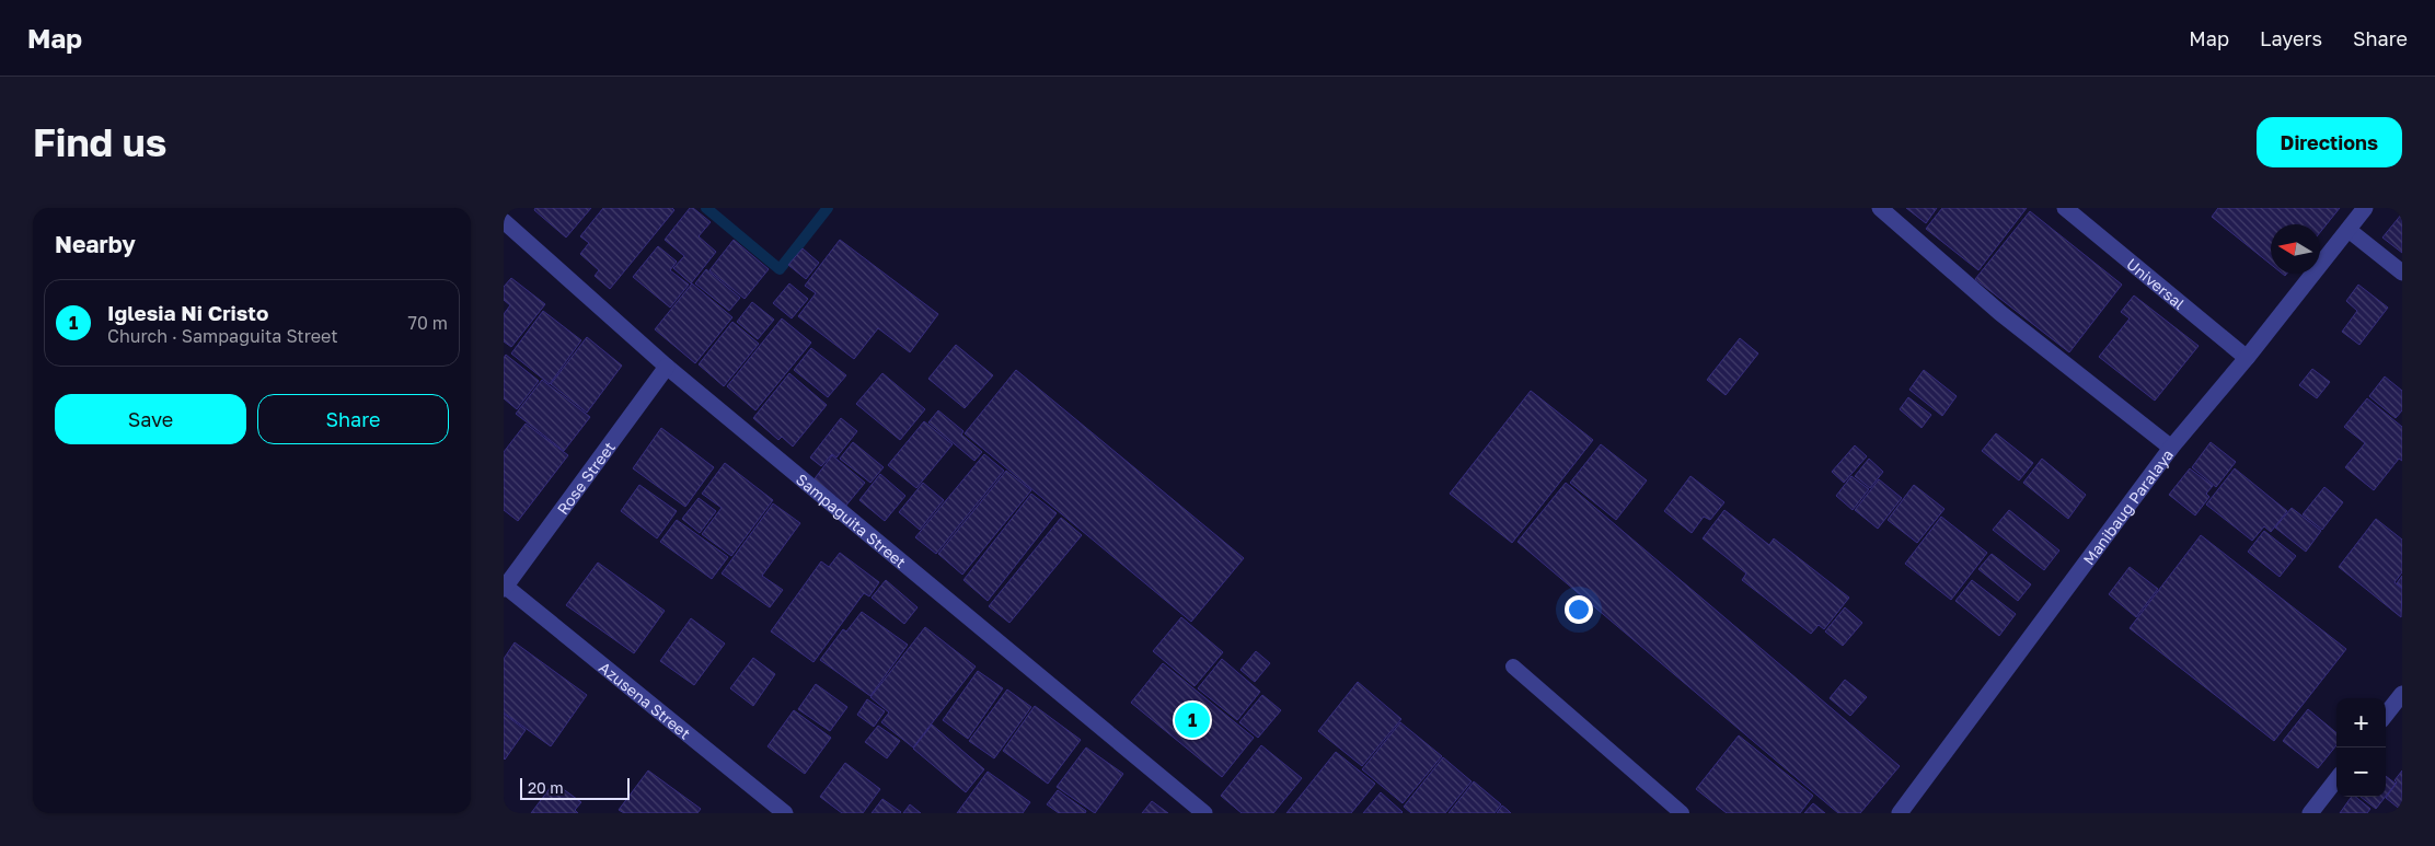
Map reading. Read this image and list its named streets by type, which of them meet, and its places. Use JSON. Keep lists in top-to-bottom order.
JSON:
{
  "streets": {
    "street": [
      "Universal",
      "Rose Street",
      "Manibaug Paralaya",
      "Sampaguita Street",
      "Azusena Street"
    ]
  },
  "crossings": [
    ["Universal", "Manibaug Paralaya"],
    ["Rose Street", "Sampaguita Street"],
    ["Rose Street", "Azusena Street"]
  ],
  "scale_bar": "20 m",
  "north": "left",
  "page": {
    "header": "Map",
    "nav": ["Map", "Layers", "Share"],
    "buttons": [
      "Directions",
      ["Save", "Share"]
    ],
    "title": "Find us",
    "heading": "Nearby",
    "list": [
      {
        "mark": "1",
        "name": "Iglesia Ni Cristo",
        "note": "Church · Sampaguita Street",
        "value": "70 m"
      }
    ],
    "map_buttons": ["+", "−"],
    "pins": "1",
    "scale": "20 m"
  }
}
